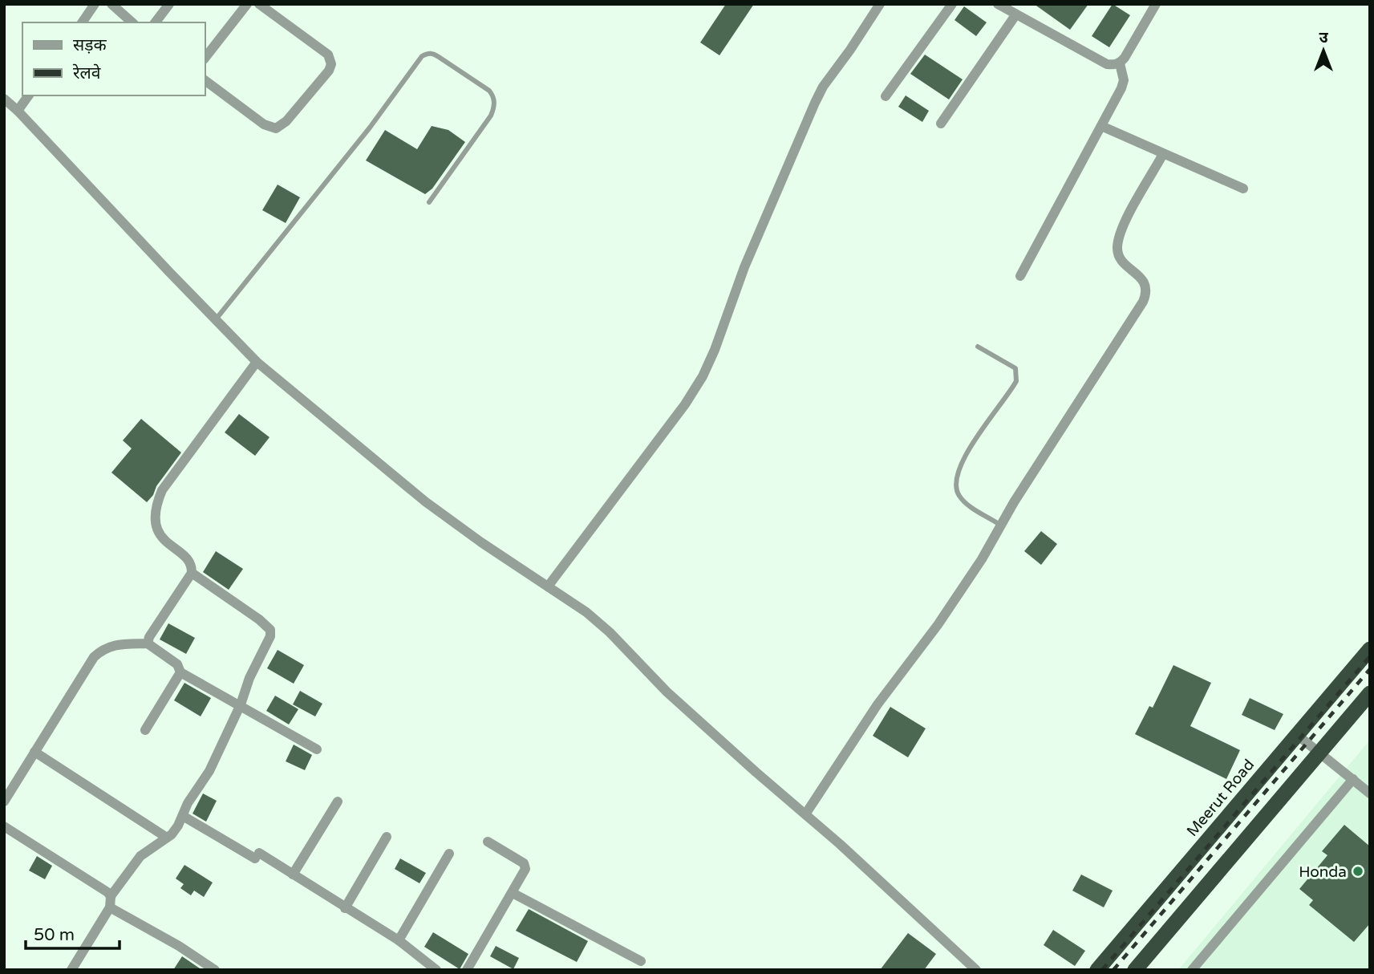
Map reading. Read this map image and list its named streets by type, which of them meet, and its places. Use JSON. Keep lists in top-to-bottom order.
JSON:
{
  "streets": {
    "highway": ["Meerut Road"]
  },
  "places": ["Honda"],
  "legend": ["सड़क", "रेलवे"],
  "scale_bar": "50 m",
  "north": "top"
}
